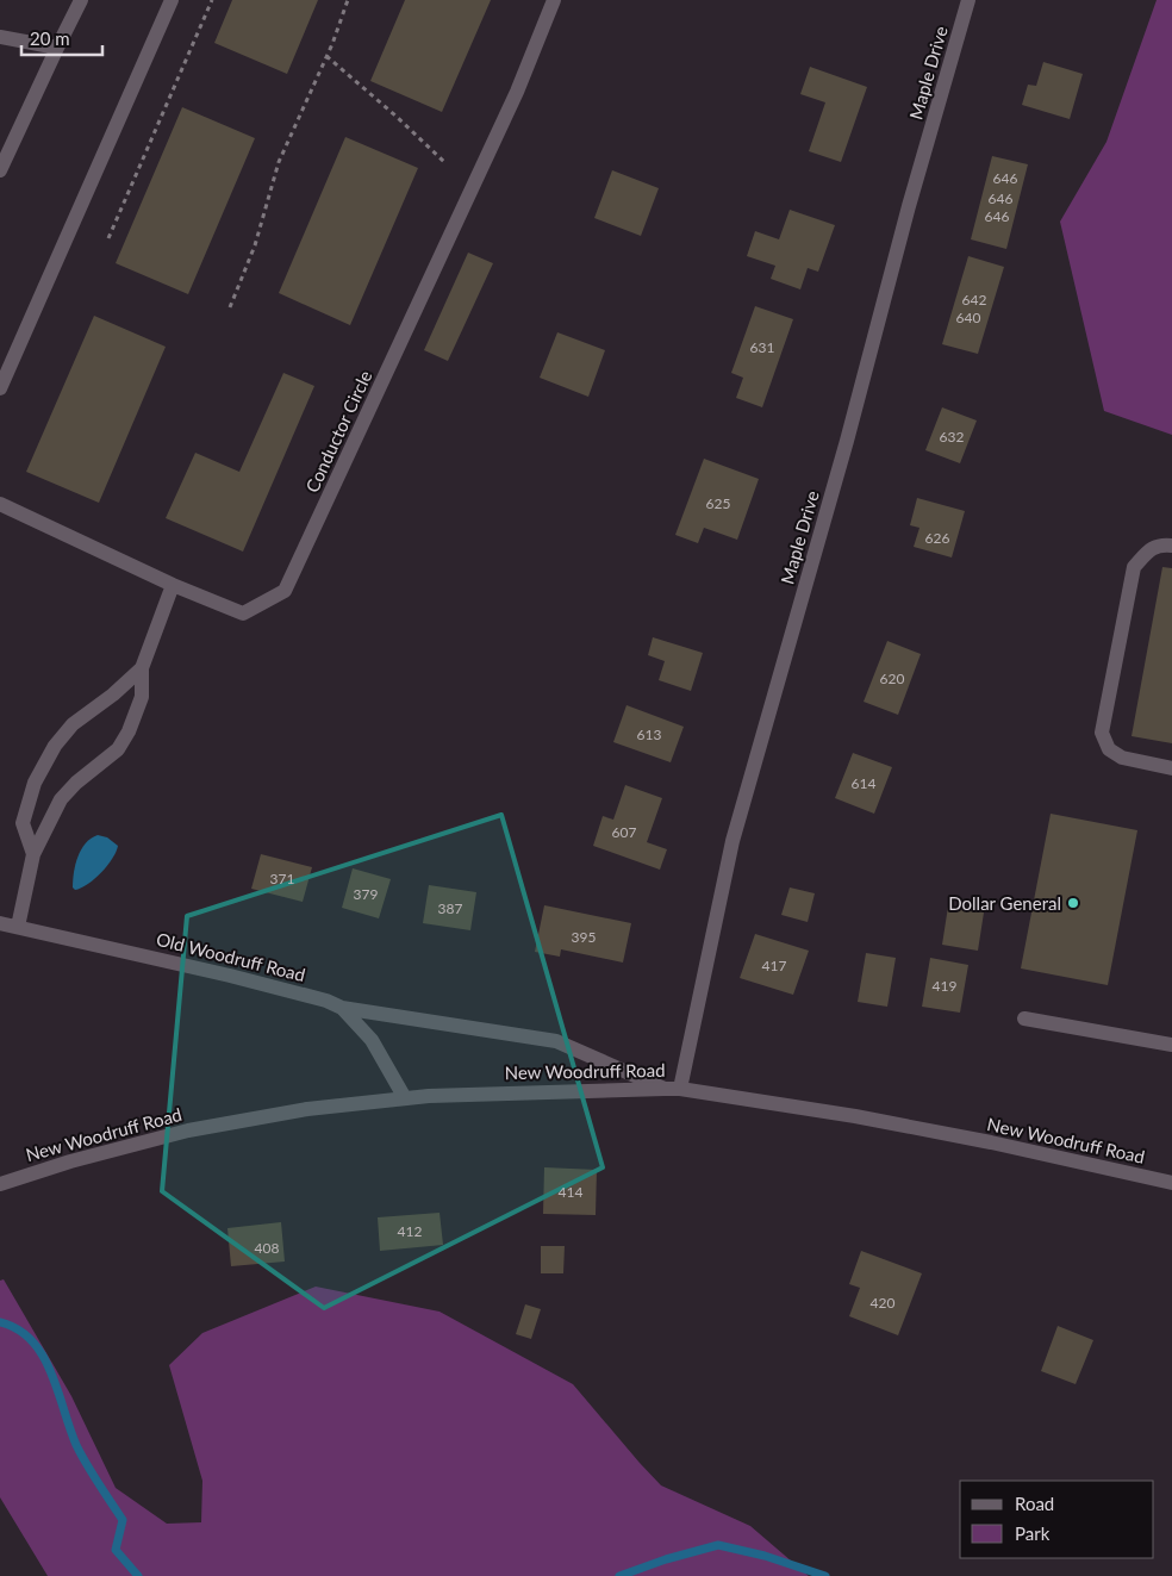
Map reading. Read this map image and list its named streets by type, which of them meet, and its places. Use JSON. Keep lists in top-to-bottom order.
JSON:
{
  "streets": {
    "street": [
      "Maple Drive",
      "Conductor Circle",
      "Old Woodruff Road",
      "New Woodruff Road"
    ]
  },
  "crossings": [
    ["Maple Drive", "New Woodruff Road"],
    ["Old Woodruff Road", "New Woodruff Road"]
  ],
  "places": ["Dollar General"],
  "house_numbers": [
    "646",
    "646",
    "646",
    "642",
    "640",
    "631",
    "632",
    "625",
    "626",
    "620",
    "613",
    "614",
    "607",
    "371",
    "379",
    "387",
    "395",
    "417",
    "419",
    "414",
    "412",
    "408",
    "420"
  ],
  "legend": ["Road", "Park"],
  "scale_bar": "20 m"
}
